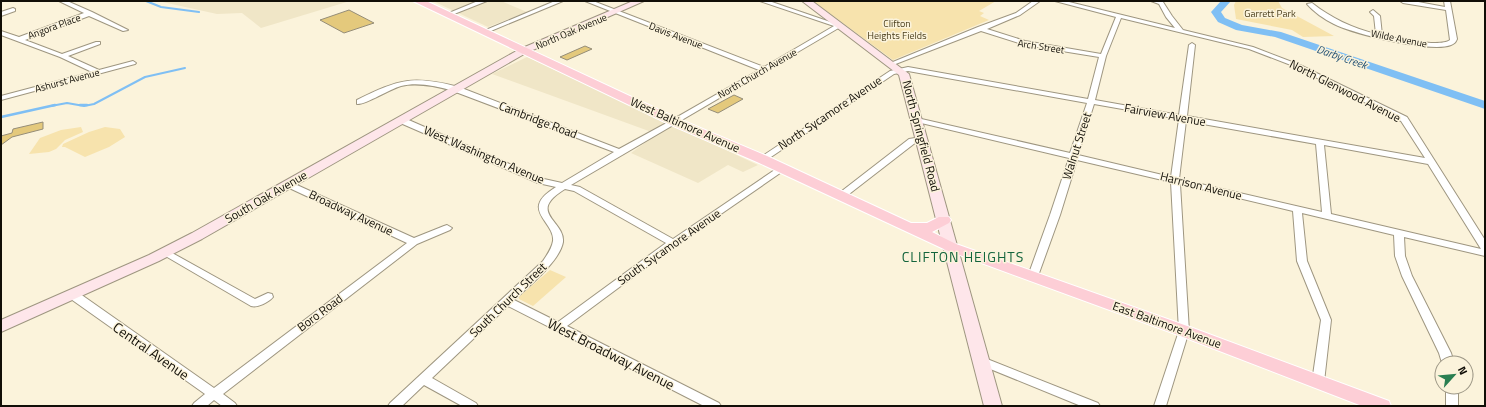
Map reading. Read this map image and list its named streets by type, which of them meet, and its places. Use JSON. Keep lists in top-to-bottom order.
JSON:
{
  "streets": {
    "main road": [
      "North Oak Avenue",
      "West Baltimore Avenue",
      "North Springfield Road",
      "South Oak Avenue",
      "East Baltimore Avenue"
    ],
    "street": [
      "Angora Place",
      "Davis Avenue",
      "Wilde Avenue",
      "Arch Street",
      "North Church Avenue",
      "Ashurst Avenue",
      "North Glenwood Avenue",
      "North Sycamore Avenue",
      "Fairview Avenue",
      "Cambridge Road",
      "Walnut Street",
      "West Washington Avenue",
      "Harrison Avenue",
      "Broadway Avenue",
      "South Sycamore Avenue",
      "South Church Street",
      "Boro Road",
      "Central Avenue",
      "West Broadway Avenue"
    ]
  },
  "crossings": [
    ["North Oak Avenue", "Davis Avenue"],
    ["North Oak Avenue", "West Baltimore Avenue"],
    ["North Oak Avenue", "South Oak Avenue"],
    ["Davis Avenue", "North Church Avenue"],
    ["Arch Street", "North Sycamore Avenue"],
    ["Arch Street", "Walnut Street"],
    ["North Church Avenue", "West Baltimore Avenue"],
    ["North Church Avenue", "North Springfield Road"],
    ["North Church Avenue", "South Church Street"],
    ["North Glenwood Avenue", "Fairview Avenue"],
    ["North Glenwood Avenue", "Walnut Street"],
    ["North Sycamore Avenue", "Fairview Avenue"],
    ["North Sycamore Avenue", "West Baltimore Avenue"],
    ["North Sycamore Avenue", "North Springfield Road"],
    ["Fairview Avenue", "North Springfield Road"],
    ["Fairview Avenue", "Walnut Street"],
    ["Cambridge Road", "South Oak Avenue"],
    ["Cambridge Road", "South Church Street"],
    ["West Baltimore Avenue", "North Springfield Road"],
    ["West Baltimore Avenue", "South Oak Avenue"],
    ["West Baltimore Avenue", "South Sycamore Avenue"],
    ["West Baltimore Avenue", "South Church Street"],
    ["West Baltimore Avenue", "East Baltimore Avenue"],
    ["North Springfield Road", "Harrison Avenue"],
    ["North Springfield Road", "East Baltimore Avenue"],
    ["Walnut Street", "Harrison Avenue"],
    ["Walnut Street", "East Baltimore Avenue"],
    ["West Washington Avenue", "South Oak Avenue"],
    ["West Washington Avenue", "South Sycamore Avenue"],
    ["West Washington Avenue", "South Church Street"],
    ["South Oak Avenue", "Broadway Avenue"],
    ["South Oak Avenue", "Central Avenue"],
    ["Broadway Avenue", "Boro Road"],
    ["South Sycamore Avenue", "West Broadway Avenue"],
    ["South Church Street", "West Broadway Avenue"],
    ["Boro Road", "Central Avenue"]
  ],
  "districts": ["CLIFTON HEIGHTS"],
  "water": ["Darby Creek"],
  "parks": ["Garrett Park", "Clifton Heights Fields"],
  "north": "top right"
}
